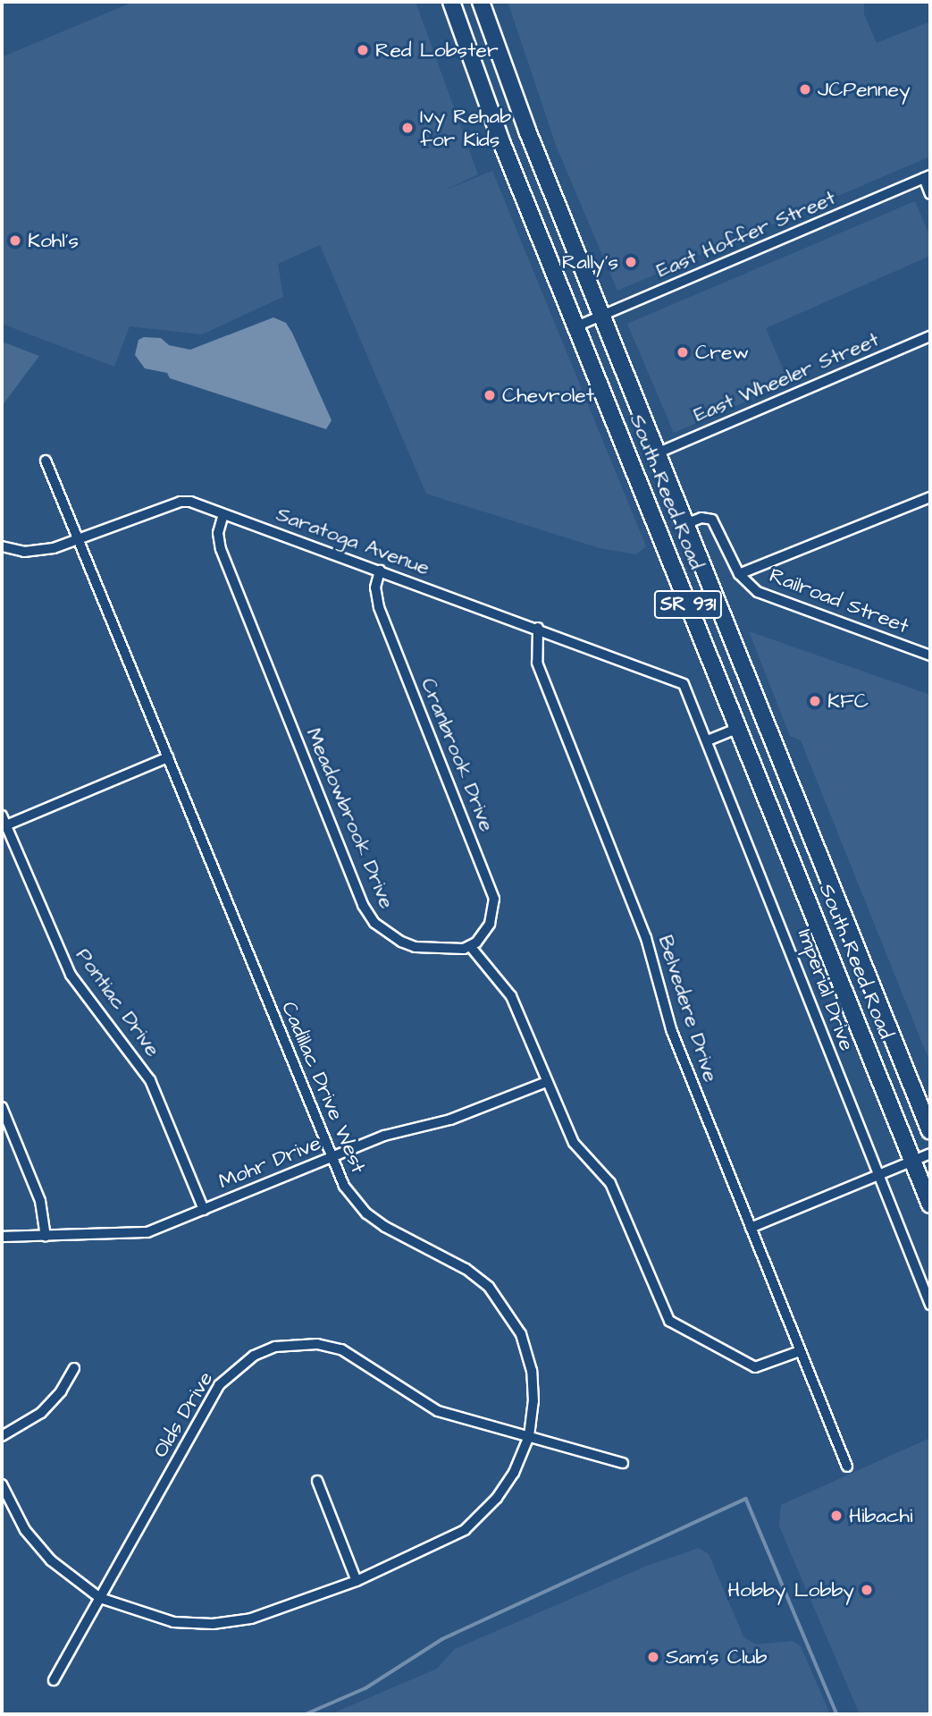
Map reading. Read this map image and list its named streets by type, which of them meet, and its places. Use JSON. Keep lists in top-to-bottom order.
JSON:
{
  "streets": {
    "main road": ["South Reed Road", "SR 931"],
    "street": [
      "East Hoffer Street",
      "East Wheeler Street",
      "Saratoga Avenue",
      "Railroad Street",
      "Cranbrook Drive",
      "Meadowbrook Drive",
      "Imperial Drive",
      "Pontiac Drive",
      "Belvedere Drive",
      "Cadillac Drive West",
      "Mohr Drive",
      "Olds Drive"
    ]
  },
  "crossings": [
    ["East Hoffer Street", "South Reed Road"],
    ["East Wheeler Street", "South Reed Road"],
    ["Saratoga Avenue", "Cranbrook Drive"],
    ["Saratoga Avenue", "Meadowbrook Drive"],
    ["Saratoga Avenue", "Imperial Drive"],
    ["Saratoga Avenue", "Belvedere Drive"],
    ["Saratoga Avenue", "Cadillac Drive West"],
    ["Cranbrook Drive", "Meadowbrook Drive"],
    ["Pontiac Drive", "Mohr Drive"],
    ["Cadillac Drive West", "Mohr Drive"],
    ["Cadillac Drive West", "Olds Drive"]
  ],
  "places": [
    "Red Lobster",
    "JCPenney",
    "Ivy Rehab for Kids",
    "Kohl's",
    "Rally's",
    "Crew",
    "Chevrolet",
    "KFC",
    "Hibachi",
    "Hobby Lobby",
    "Sam's Club"
  ]
}
